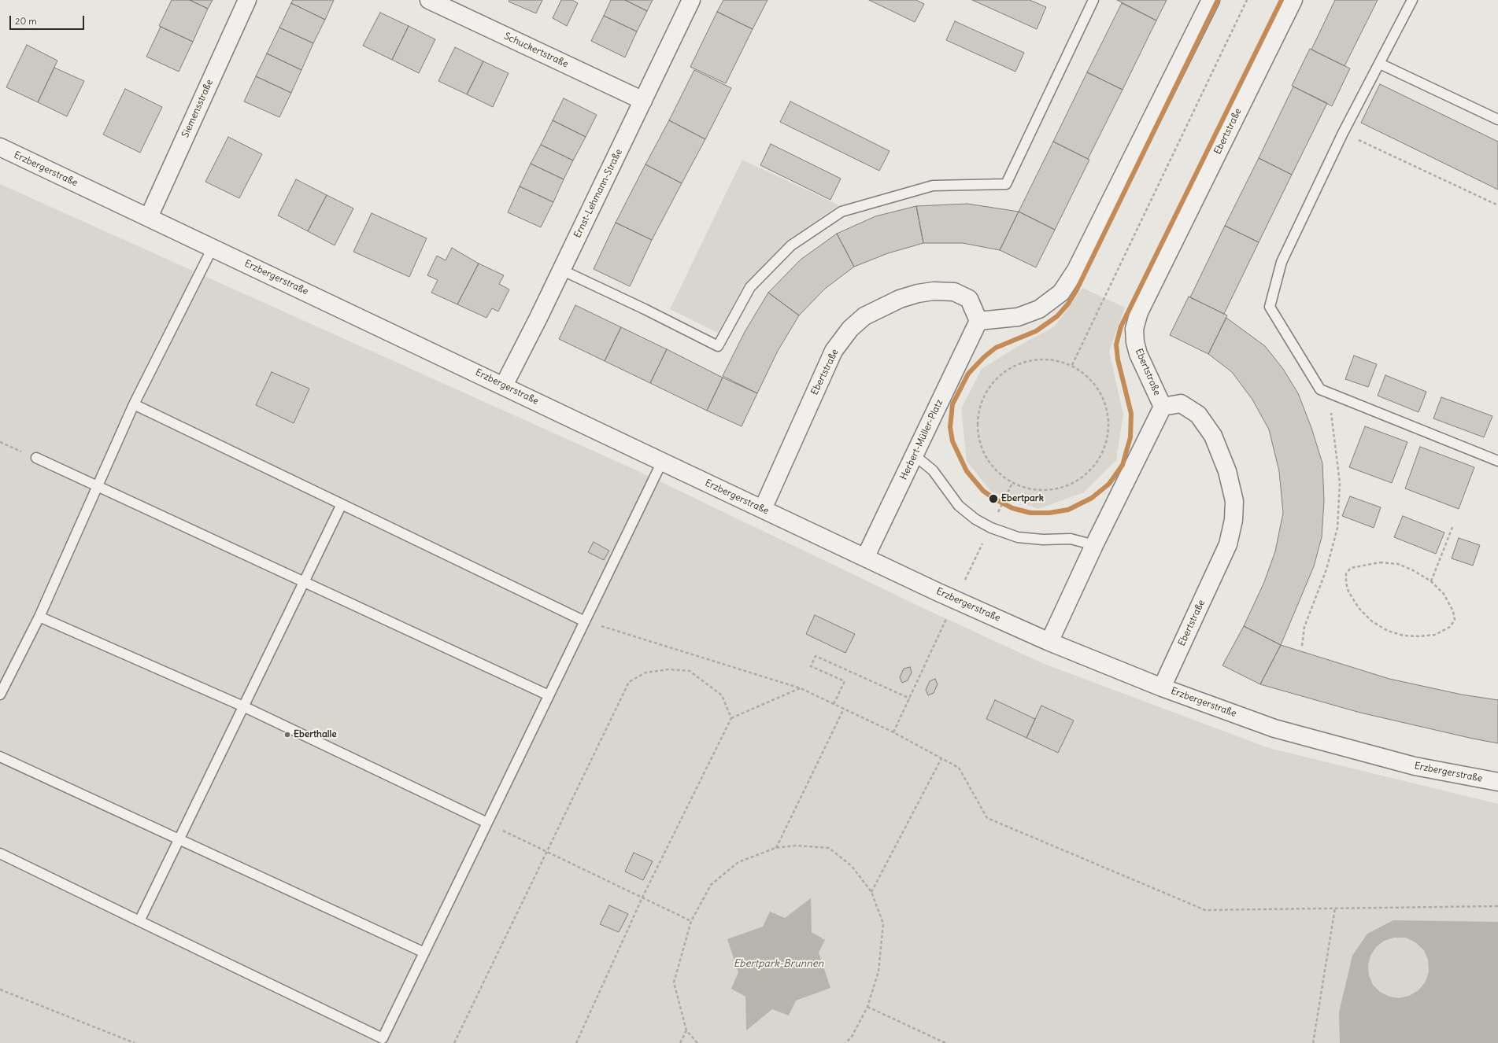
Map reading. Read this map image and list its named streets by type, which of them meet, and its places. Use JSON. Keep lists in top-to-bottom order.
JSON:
{
  "streets": {
    "street": [
      "Schuckertstraße",
      "Siemensstraße",
      "Ebertstraße",
      "Erzbergerstraße",
      "Ernst-Lehmann-Straße",
      "Herbert-Müller-Platz"
    ]
  },
  "crossings": [
    ["Schuckertstraße", "Ernst-Lehmann-Straße"],
    ["Siemensstraße", "Erzbergerstraße"],
    ["Ebertstraße", "Erzbergerstraße"],
    ["Ebertstraße", "Herbert-Müller-Platz"],
    ["Erzbergerstraße", "Ernst-Lehmann-Straße"],
    ["Erzbergerstraße", "Herbert-Müller-Platz"]
  ],
  "water": ["Ebertpark-Brunnen"],
  "places": ["Ebertpark", "Eberthalle"],
  "scale_bar": "20 m"
}
